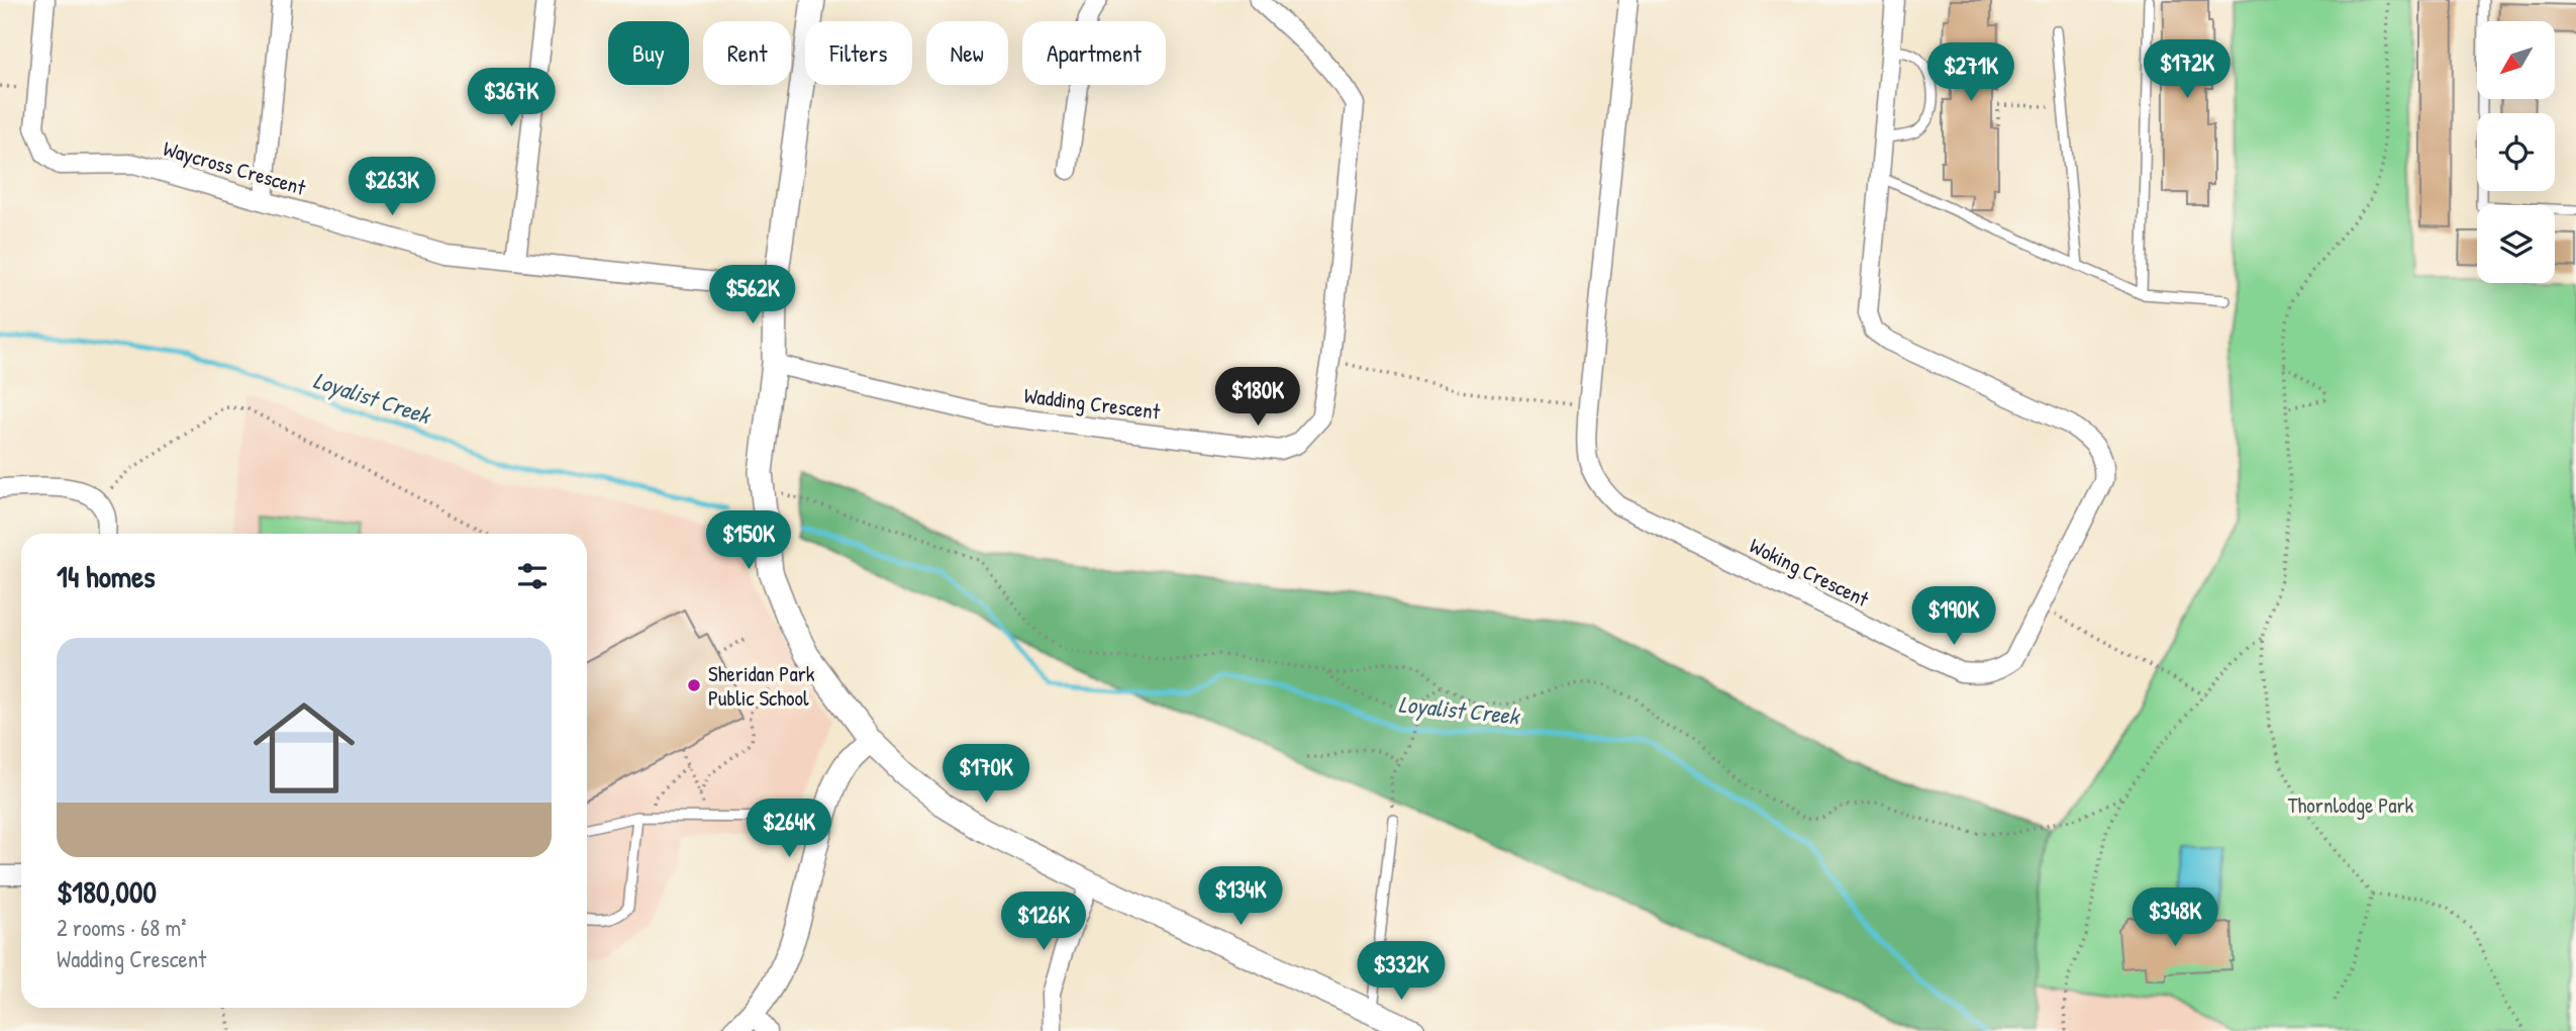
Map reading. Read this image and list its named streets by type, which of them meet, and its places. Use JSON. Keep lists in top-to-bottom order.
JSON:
{
  "streets": {
    "street": ["Waycross Crescent", "Wadding Crescent", "Woking Crescent"]
  },
  "water": ["Loyalist Creek"],
  "parks": ["Thornlodge Park"],
  "places": ["Sheridan Park Public School"],
  "north": "bottom left",
  "page": {
    "chip": [
      "Buy",
      "Rent",
      "Filters",
      "New",
      "Apartment"
    ],
    "price": [
      "$172K",
      "$271K",
      "$367K",
      "$263K",
      "$562K",
      "$180K",
      "$150K",
      "$190K",
      "$170K",
      "$264K",
      "$134K",
      "$348K",
      "$126K",
      "$332K"
    ],
    "heading": "14 homes",
    "list": [
      {
        "name": "$180,000",
        "note": "2 rooms · 68 m² · Wadding Crescent"
      }
    ]
  }
}
